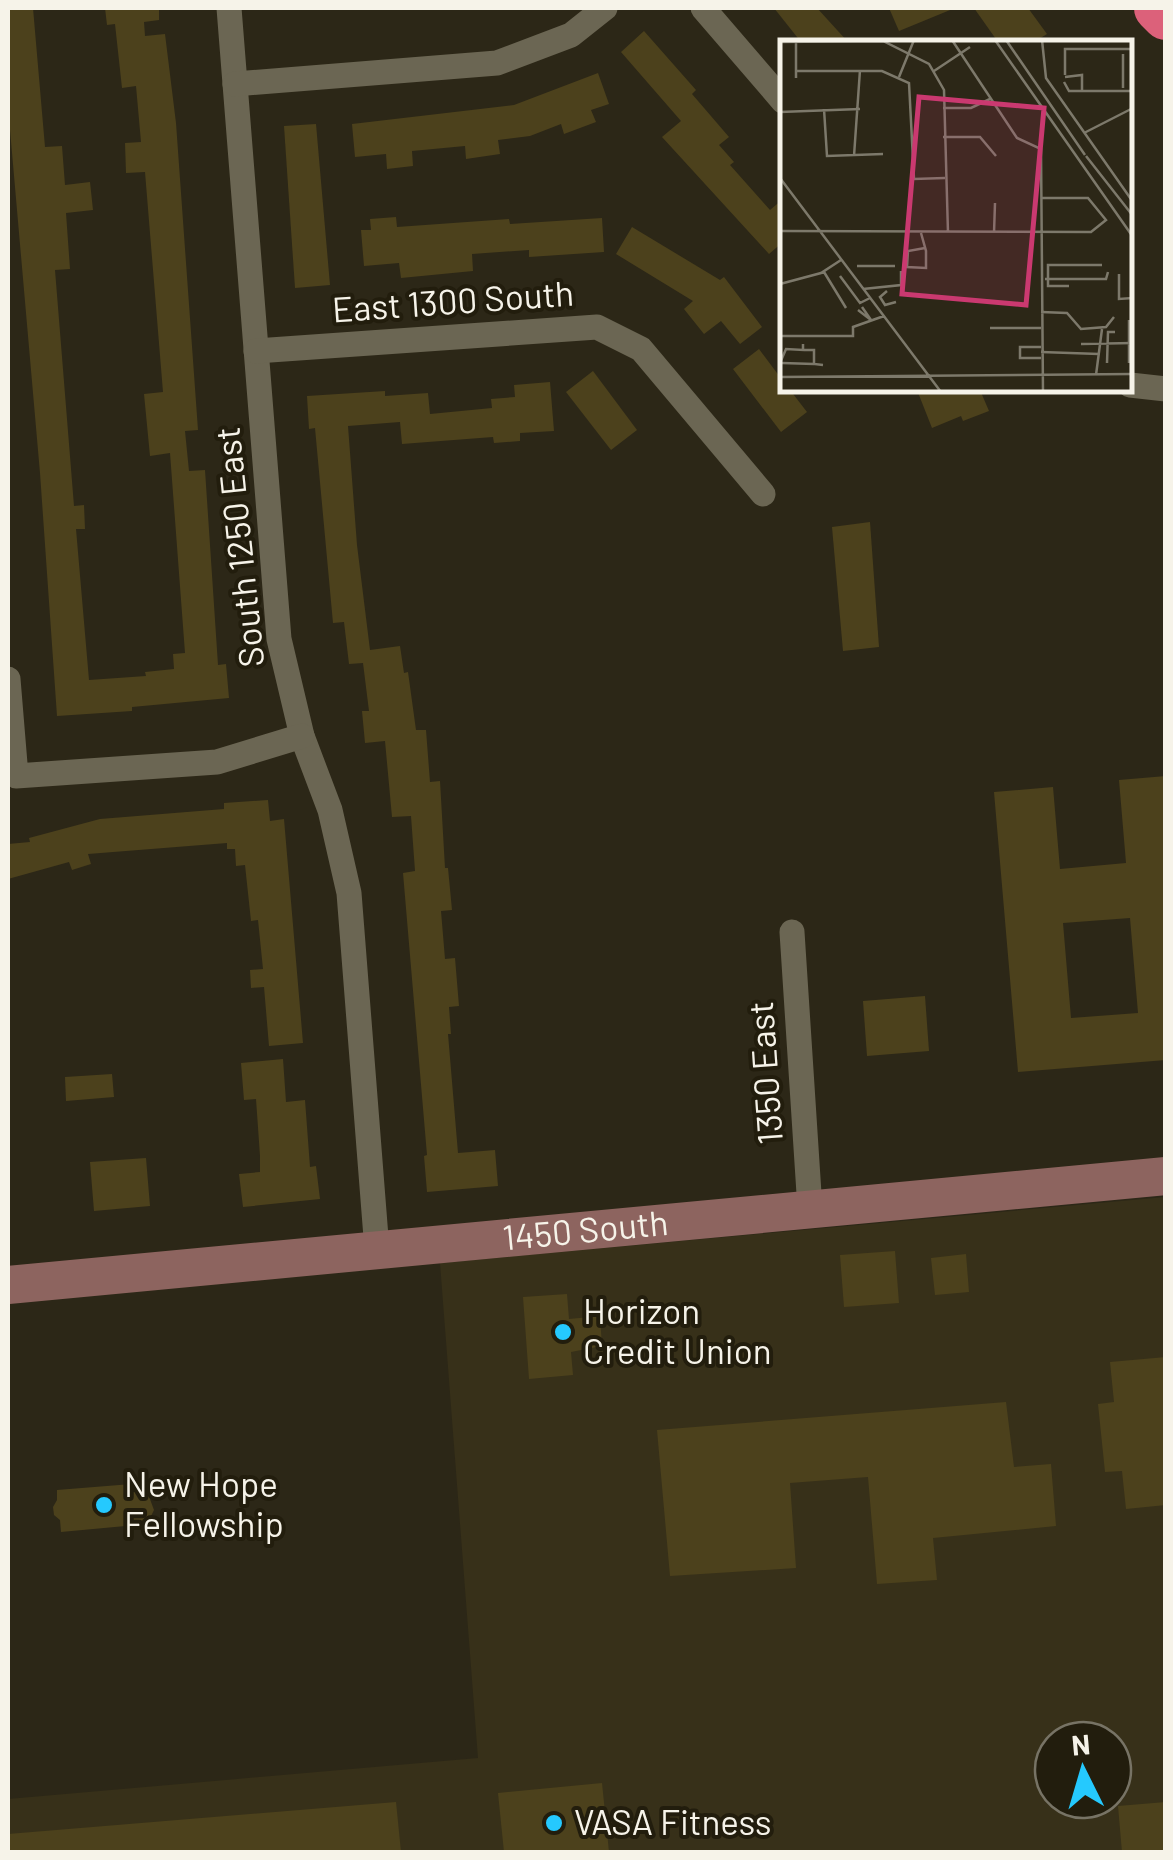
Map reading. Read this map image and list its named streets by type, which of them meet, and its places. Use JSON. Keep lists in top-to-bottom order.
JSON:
{
  "streets": {
    "street": [
      "East 1300 South",
      "South 1250 East",
      "1350 East",
      "1450 South"
    ]
  },
  "crossings": [
    ["East 1300 South", "South 1250 East"],
    ["South 1250 East", "1450 South"],
    ["1350 East", "1450 South"]
  ],
  "places": ["Horizon Credit Union", "New Hope Fellowship", "VASA Fitness"],
  "north": "top"
}
